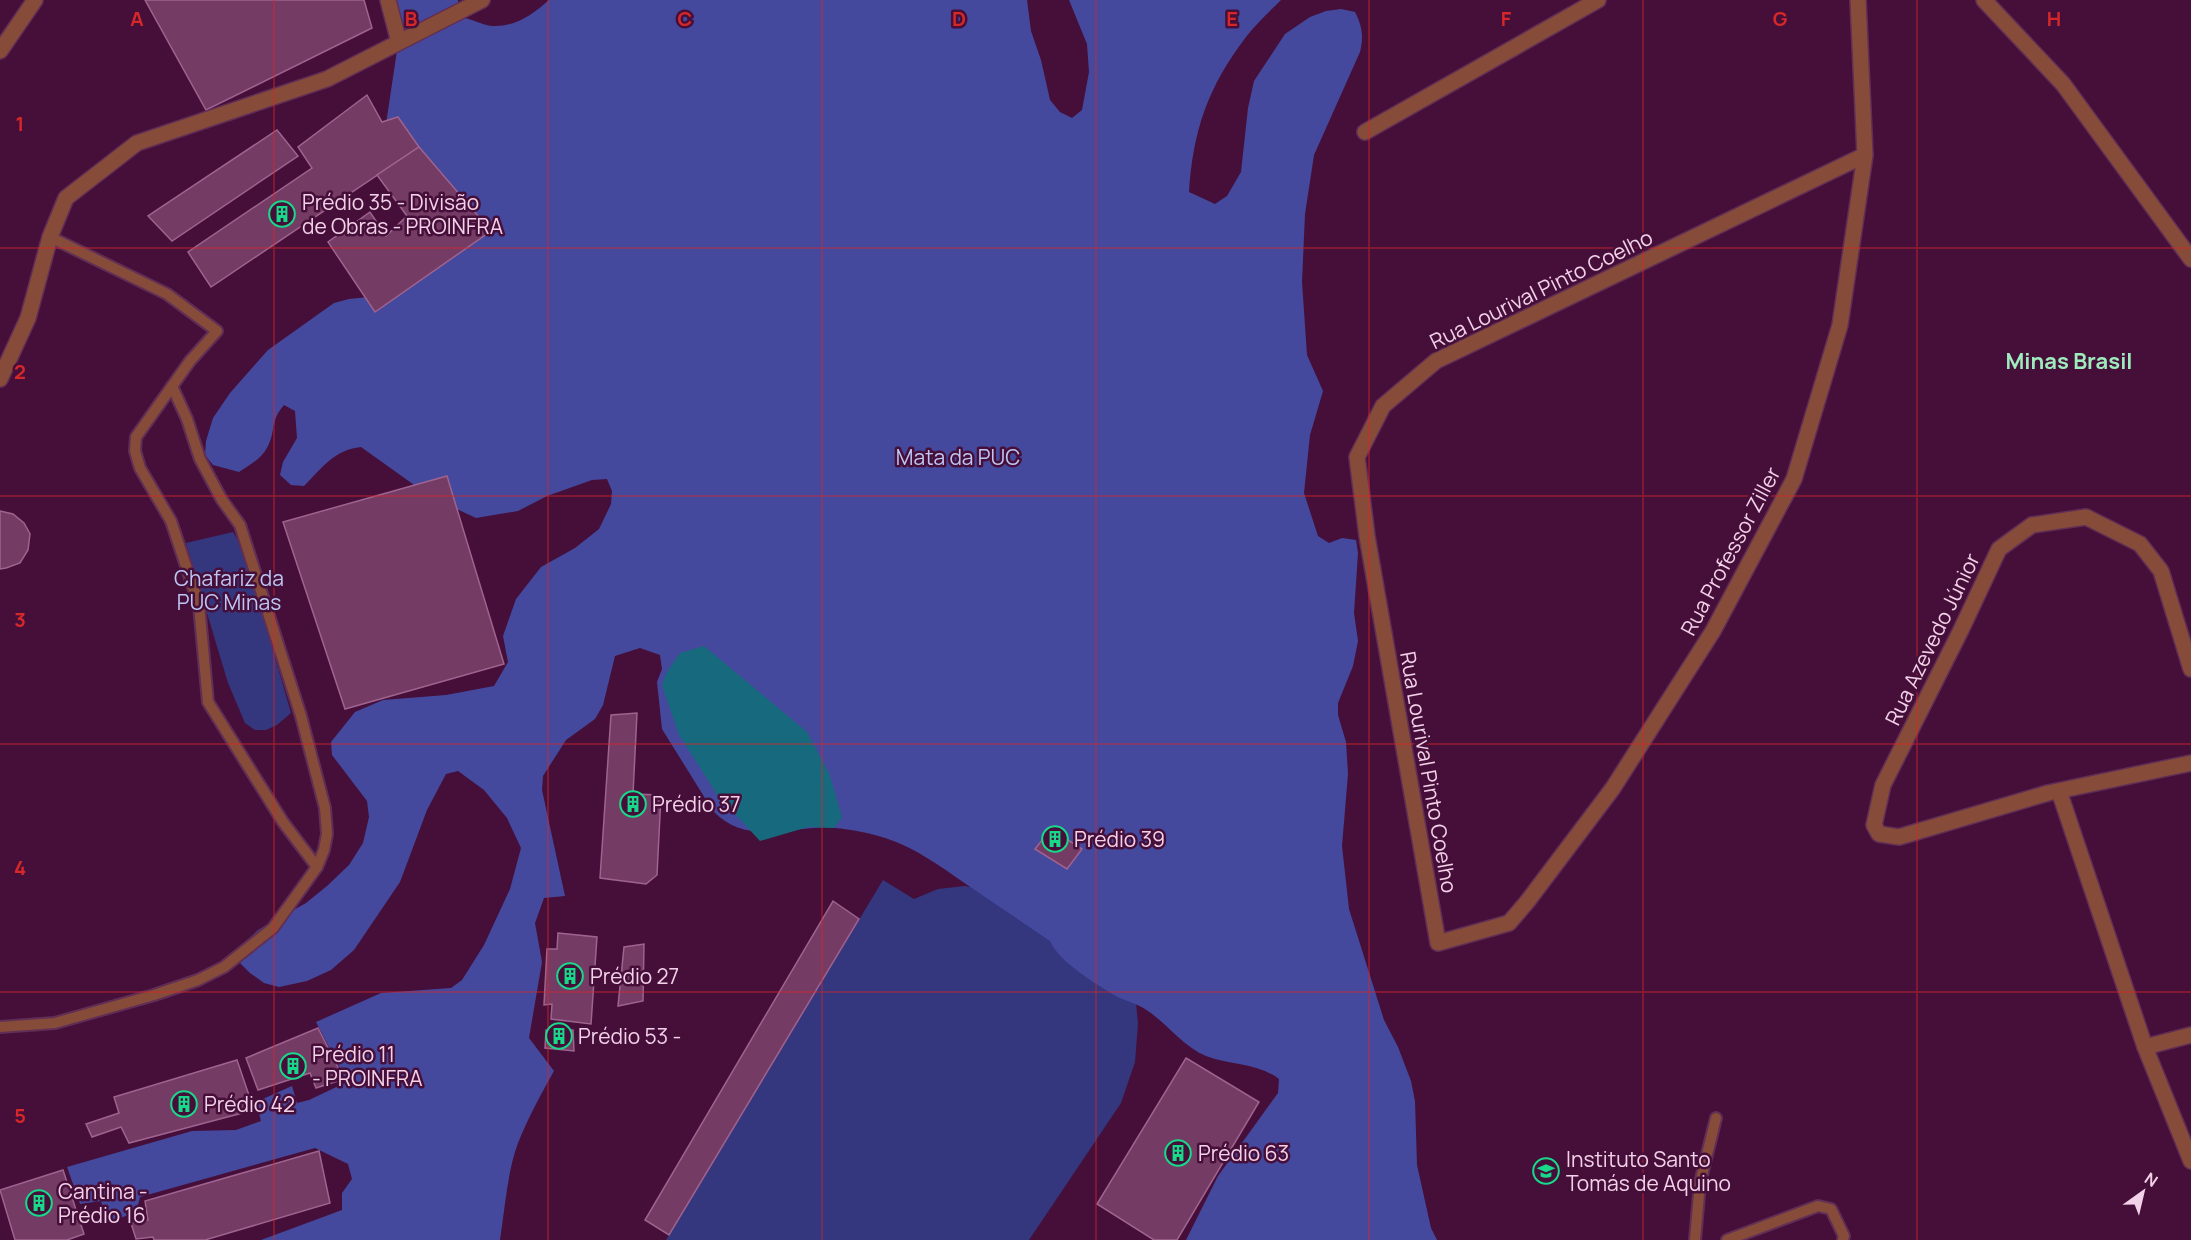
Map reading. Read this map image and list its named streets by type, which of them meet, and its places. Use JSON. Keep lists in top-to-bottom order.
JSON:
{
  "streets": {
    "street": ["Rua Lourival Pinto Coelho", "Rua Professor Ziller", "Rua Azevedo Júnior"]
  },
  "crossings": [
    ["Rua Lourival Pinto Coelho", "Rua Professor Ziller"]
  ],
  "districts": ["Minas Brasil"],
  "parks": ["Mata da PUC", "Chafariz da PUC Minas"],
  "places": {
    "building": [
      "Prédio 35 - Divisão de Obras - PROINFRA",
      "Prédio 37",
      "Prédio 39",
      "Prédio 27",
      "Prédio 53 -",
      "Prédio 11 - PROINFRA",
      "Prédio 42",
      "Prédio 63",
      "Cantina - Prédio 16"
    ],
    "school or university": ["Instituto Santo Tomás de Aquino"]
  },
  "north": "top right",
  "grid": {
    "columns": [
      "A",
      "B",
      "C",
      "D",
      "E",
      "F",
      "G",
      "H"
    ],
    "rows": [
      "1",
      "2",
      "3",
      "4",
      "5"
    ]
  }
}
